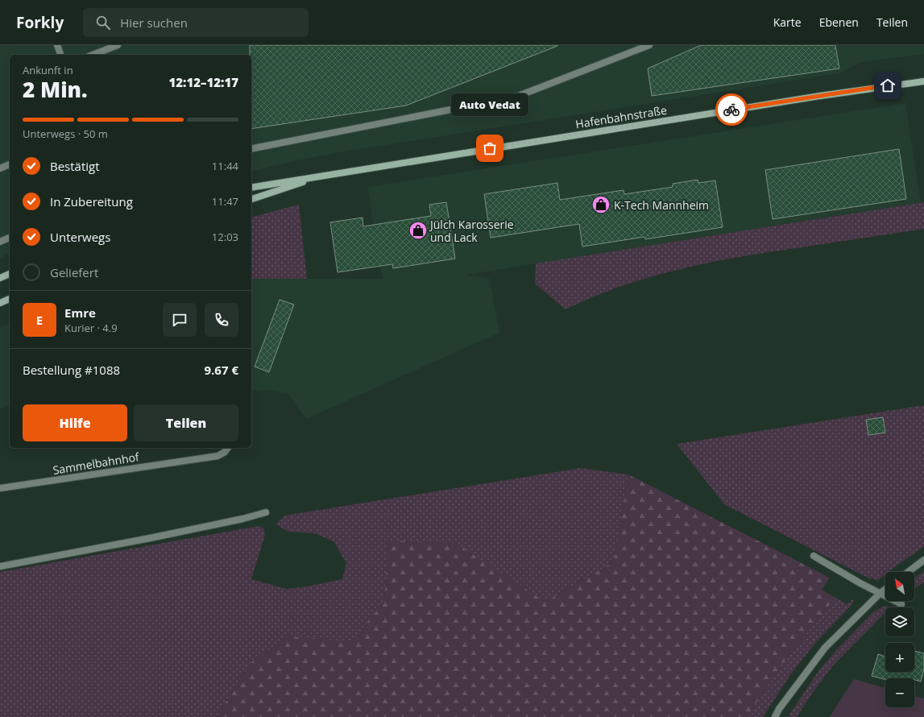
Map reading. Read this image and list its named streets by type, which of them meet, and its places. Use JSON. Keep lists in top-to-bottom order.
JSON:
{
  "streets": {
    "main road": ["Hafenbahnstraße"],
    "street": ["Sammelbahnhof"]
  },
  "places": {
    "other": ["Auto Vedat"],
    "shop": ["K-Tech Mannheim", "Jülch Karosserie und Lack"]
  },
  "north": "top left",
  "page": {
    "header": "Forkly",
    "search": "Hier suchen",
    "nav": ["Karte", "Ebenen", "Teilen"],
    "heading": ["2 Min.", "Ankunft in", "12:12–12:17"],
    "panel": [
      "Emre",
      "Kurier · 4.9",
      "Bestellung #1088",
      "9.67 €"
    ],
    "bubble": "Auto Vedat",
    "bar": "Unterwegs · 50 m",
    "list": [
      ["Bestätigt", "11:44"],
      ["In Zubereitung", "11:47"],
      ["Unterwegs", "12:03"],
      "Geliefert"
    ],
    "round": "E",
    "buttons": ["Hilfe", "Teilen"],
    "map_buttons": ["+", "−"]
  }
}
